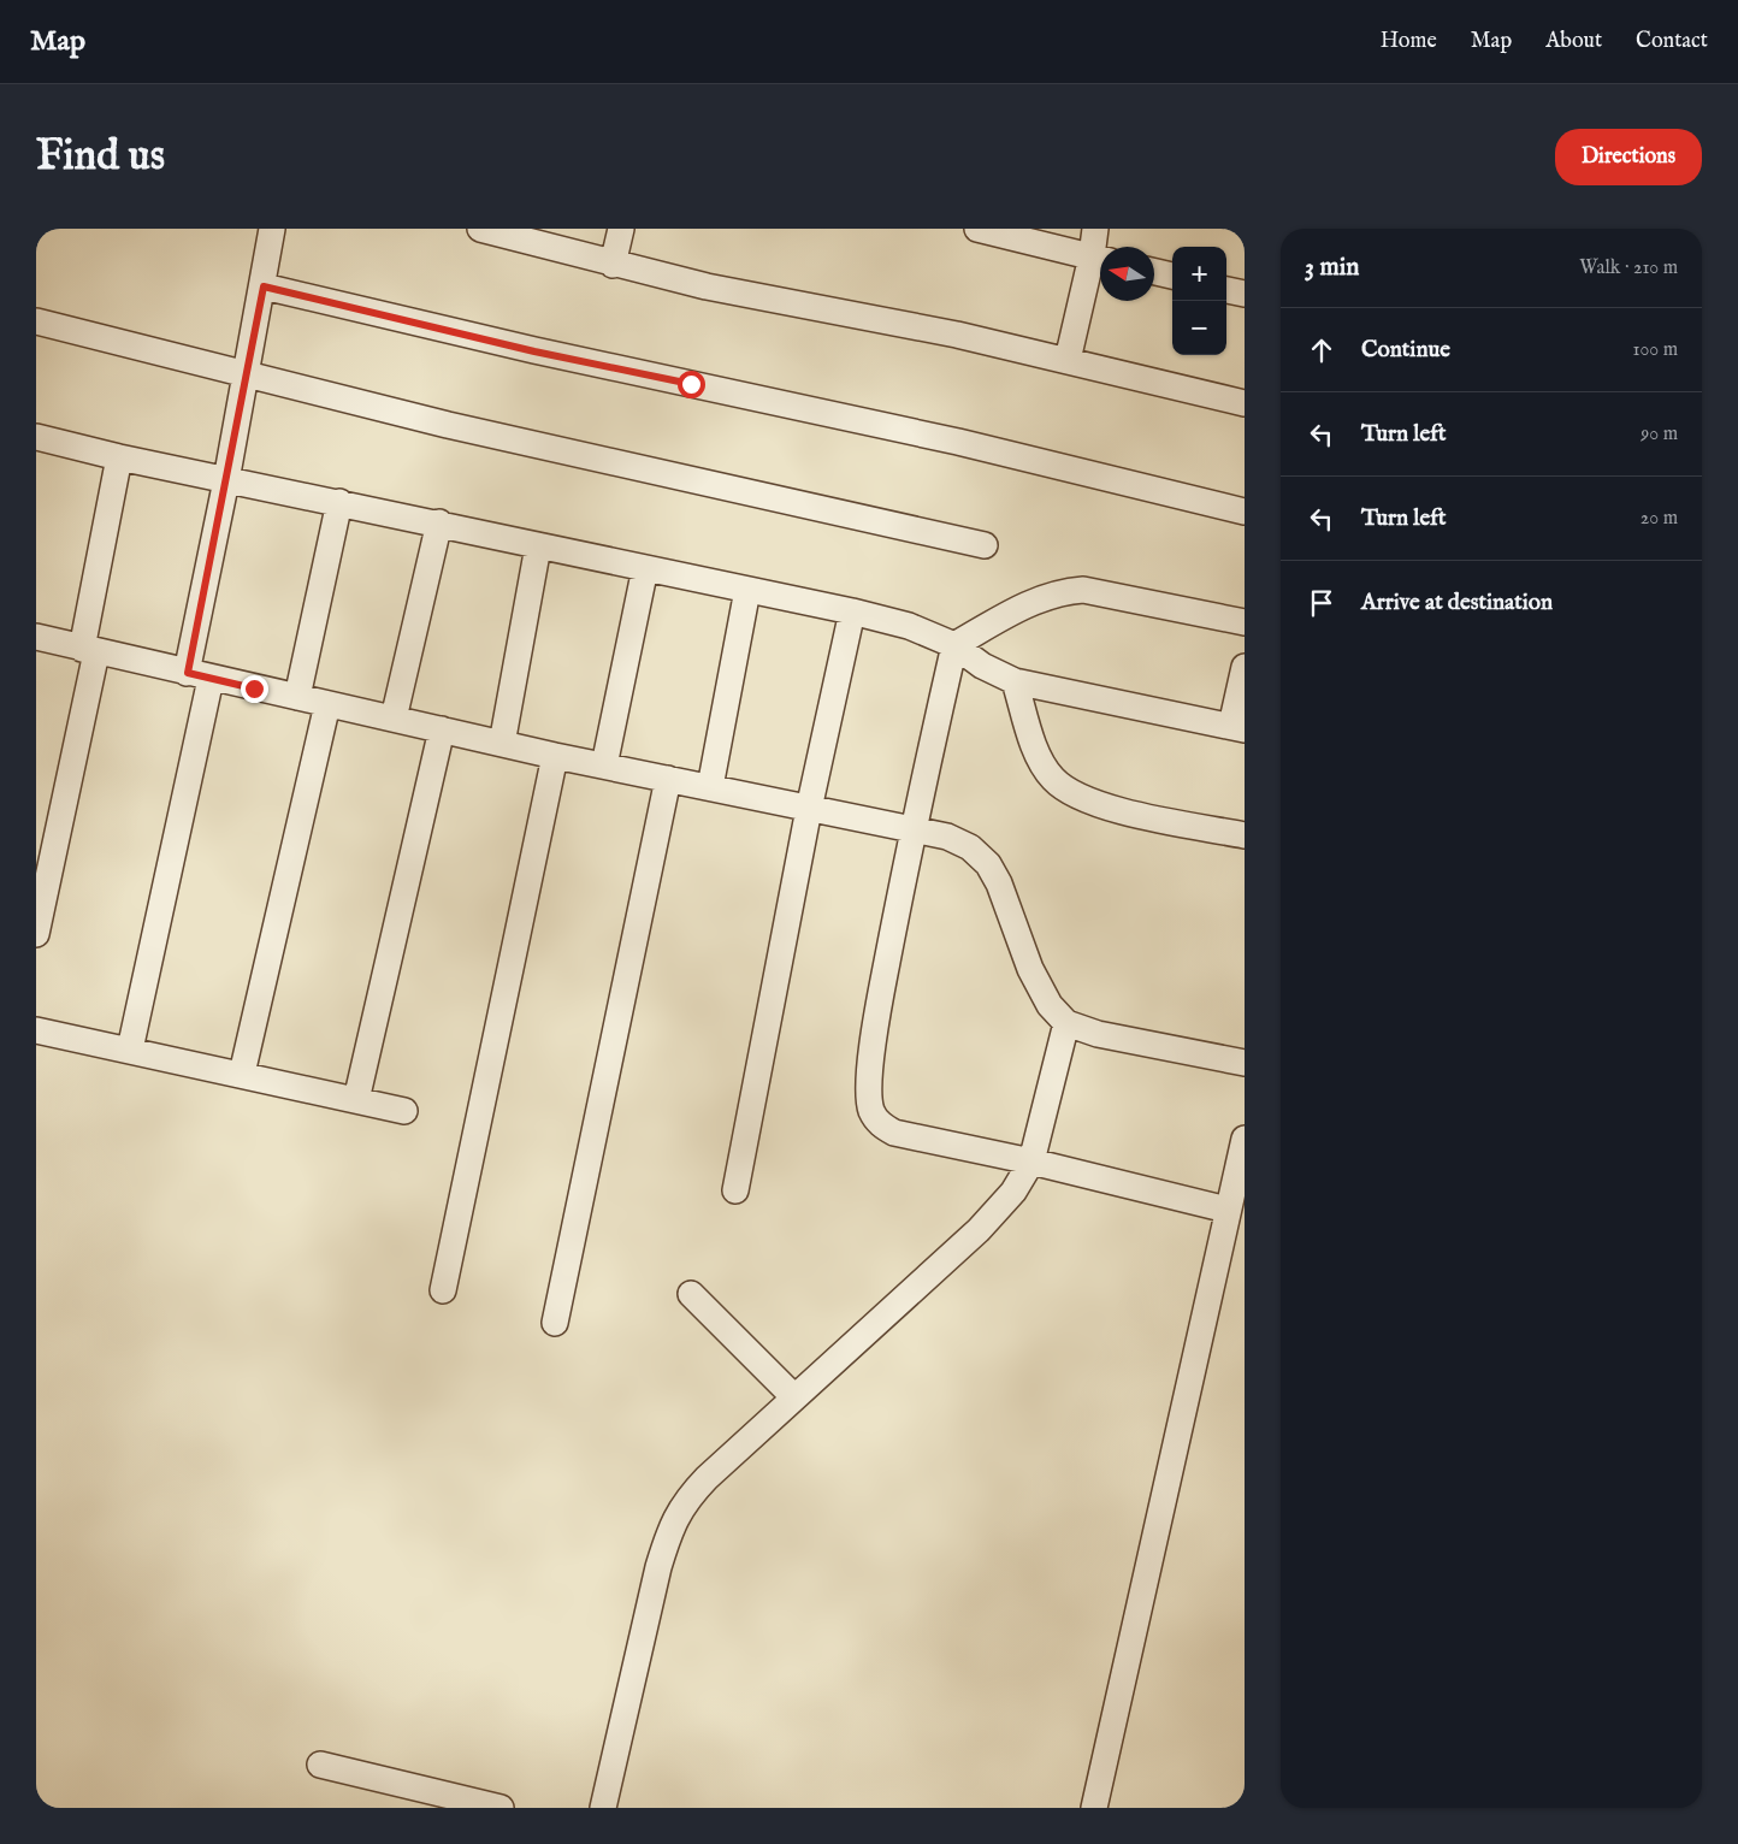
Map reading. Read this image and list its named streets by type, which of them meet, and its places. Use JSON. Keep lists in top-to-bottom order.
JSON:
{
  "north": "left",
  "page": {
    "header": "Map",
    "nav": [
      "Home",
      "Map",
      "About",
      "Contact"
    ],
    "buttons": "Directions",
    "title": "Find us",
    "heading": ["3 min", "Walk · 210 m"],
    "map_buttons": ["+", "−"],
    "list": [
      ["Continue", "100 m"],
      ["Turn left", "90 m"],
      ["Turn left", "20 m"],
      "Arrive at destination"
    ]
  }
}
